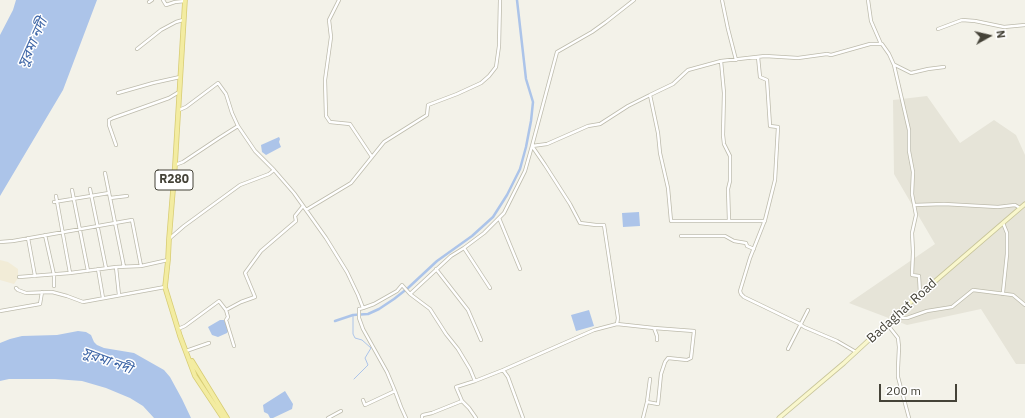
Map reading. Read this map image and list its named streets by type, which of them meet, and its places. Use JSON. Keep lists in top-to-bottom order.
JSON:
{
  "streets": {
    "main road": ["R280", "Badaghat Road"]
  },
  "water": ["সুরমা নদী"],
  "scale_bar": "200 m",
  "north": "right"
}
